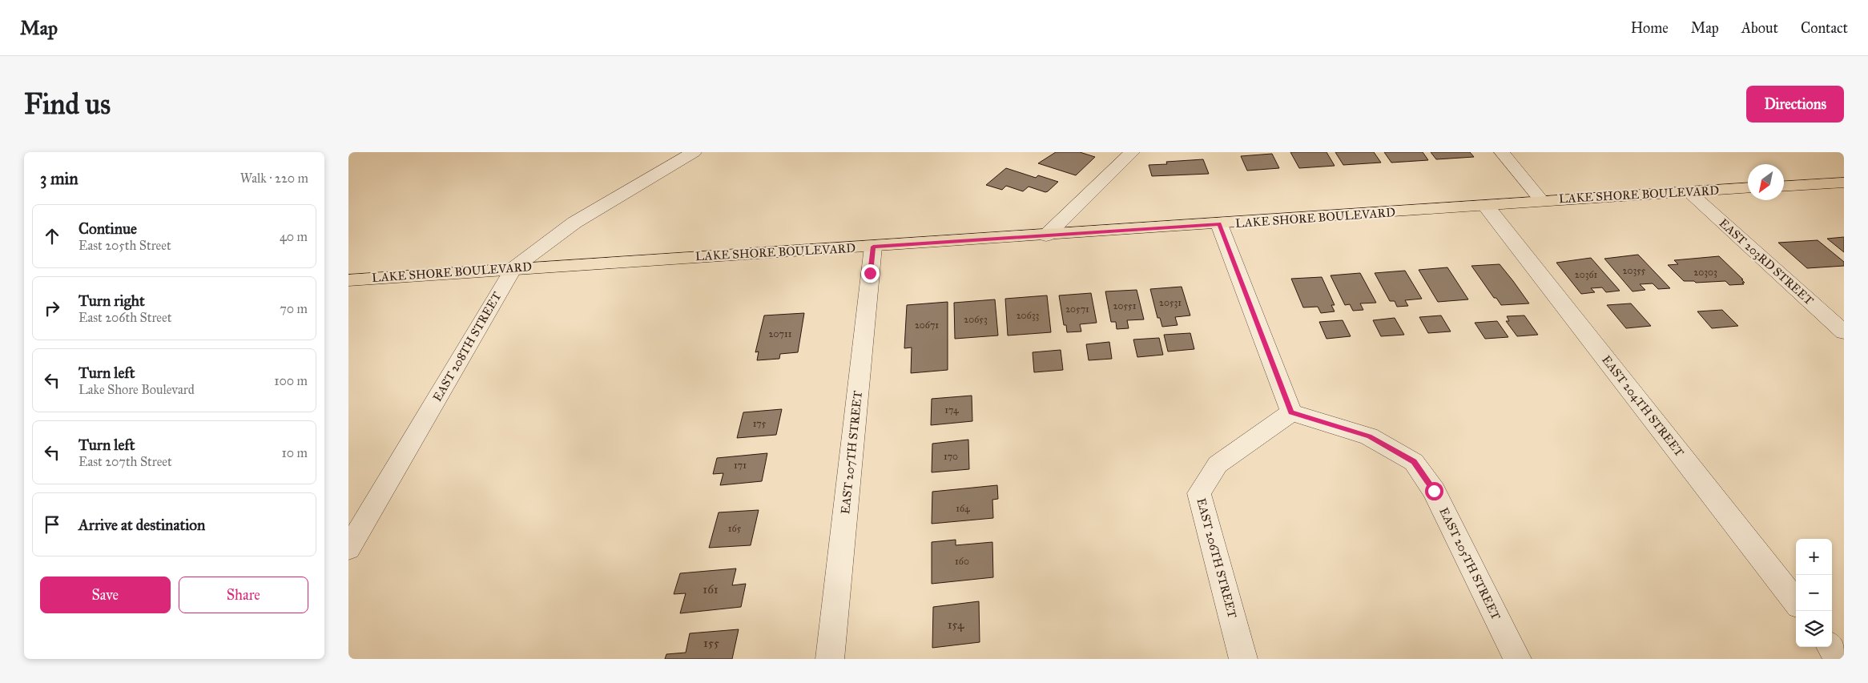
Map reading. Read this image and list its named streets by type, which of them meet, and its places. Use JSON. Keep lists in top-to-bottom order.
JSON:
{
  "streets": {
    "main road": ["LAKE SHORE BOULEVARD"],
    "street": [
      "EAST 203RD STREET",
      "EAST 208TH STREET",
      "EAST 204TH STREET",
      "EAST 207TH STREET",
      "EAST 206TH STREET",
      "EAST 205TH STREET"
    ]
  },
  "crossings": [
    ["LAKE SHORE BOULEVARD", "EAST 203RD STREET"],
    ["LAKE SHORE BOULEVARD", "EAST 208TH STREET"],
    ["LAKE SHORE BOULEVARD", "EAST 204TH STREET"],
    ["LAKE SHORE BOULEVARD", "EAST 207TH STREET"],
    ["EAST 206TH STREET", "EAST 205TH STREET"]
  ],
  "house_numbers": [
    "20355",
    "20303",
    "20361",
    "20531",
    "20551",
    "20571",
    "20633",
    "20653",
    "20671",
    "20711",
    "174",
    "175",
    "170",
    "171",
    "164",
    "165",
    "160",
    "161",
    "154",
    "155"
  ],
  "north": "bottom left",
  "page": {
    "header": "Map",
    "nav": [
      "Home",
      "Map",
      "About",
      "Contact"
    ],
    "buttons": [
      "Directions",
      ["Save", "Share"]
    ],
    "title": "Find us",
    "heading": ["3 min", "Walk · 220 m"],
    "list": [
      ["Continue", "East 205th Street", "40 m"],
      ["Turn right", "East 206th Street", "70 m"],
      ["Turn left", "Lake Shore Boulevard", "100 m"],
      ["Turn left", "East 207th Street", "10 m"],
      "Arrive at destination"
    ],
    "map_buttons": ["+", "−"]
  }
}
